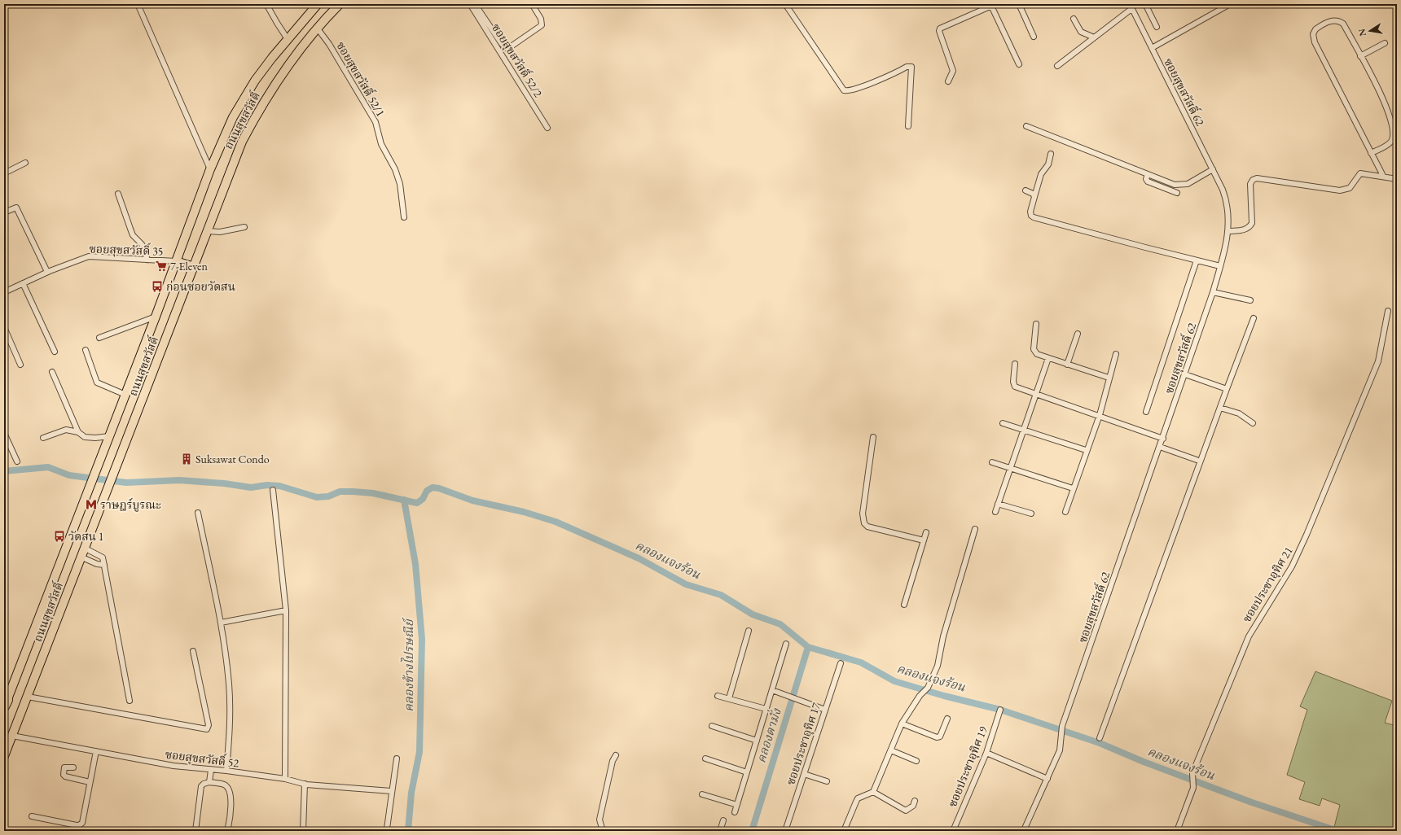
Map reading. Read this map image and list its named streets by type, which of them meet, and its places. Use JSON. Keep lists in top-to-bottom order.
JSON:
{
  "streets": {
    "main road": ["ถนนสุขสวัสดิ์"],
    "street": [
      "ซอยสุขสวัสดิ์ 52/2",
      "ซอยสุขสวัสดิ์ 52/1",
      "ซอยสุขสวัสดิ์ 62",
      "ซอยสุขสวัสดิ์ 35",
      "ซอยประชาอุทิศ 21",
      "ซอยประชาอุทิศ 17",
      "ซอยสุขสวัสดิ์ 52",
      "ซอยประชาอุทิศ 19"
    ]
  },
  "crossings": [
    ["ซอยสุขสวัสดิ์ 52/1", "ถนนสุขสวัสดิ์"],
    ["ถนนสุขสวัสดิ์", "ซอยสุขสวัสดิ์ 35"],
    ["ถนนสุขสวัสดิ์", "ซอยสุขสวัสดิ์ 52"]
  ],
  "water": ["คลองแจงร้อน", "คลองข้างไปรษณีย์", "คลองตามั่ง"],
  "places": {
    "supermarket": ["7-Eleven"],
    "bus stop": ["ก่อนซอยวัดสน", "วัดสน 1"],
    "building": ["Suksawat Condo"],
    "metro station": ["ราษฎร์บูรณะ"]
  },
  "north": "left"
}
